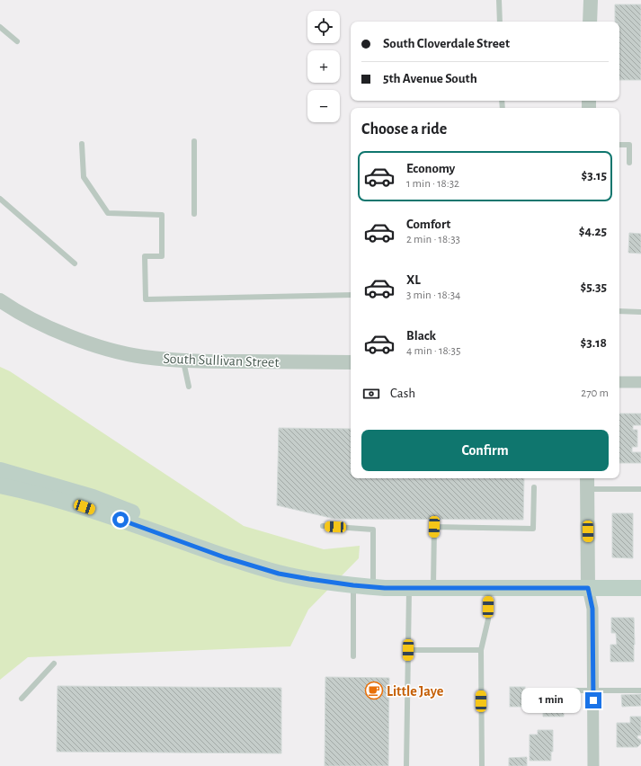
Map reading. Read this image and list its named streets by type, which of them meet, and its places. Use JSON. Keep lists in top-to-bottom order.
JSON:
{
  "streets": {
    "street": ["South Sullivan Street"]
  },
  "places": {
    "cafe": ["Little Jaye"]
  },
  "page": {
    "map_buttons": ["+", "−"],
    "banner": ["South Cloverdale Street", "5th Avenue South"],
    "heading": "Choose a ride",
    "list": [
      {
        "name": "Economy",
        "note": "1 min · 18:32",
        "value": "$3.15"
      },
      {
        "name": "Comfort",
        "note": "2 min · 18:33",
        "value": "$4.25"
      },
      {
        "name": "XL",
        "note": "3 min · 18:34",
        "value": "$5.35"
      },
      {
        "name": "Black",
        "note": "4 min · 18:35",
        "value": "$3.18"
      }
    ],
    "pay": ["Cash", "270 m"],
    "buttons": "Confirm",
    "bubble": "1 min"
  }
}
